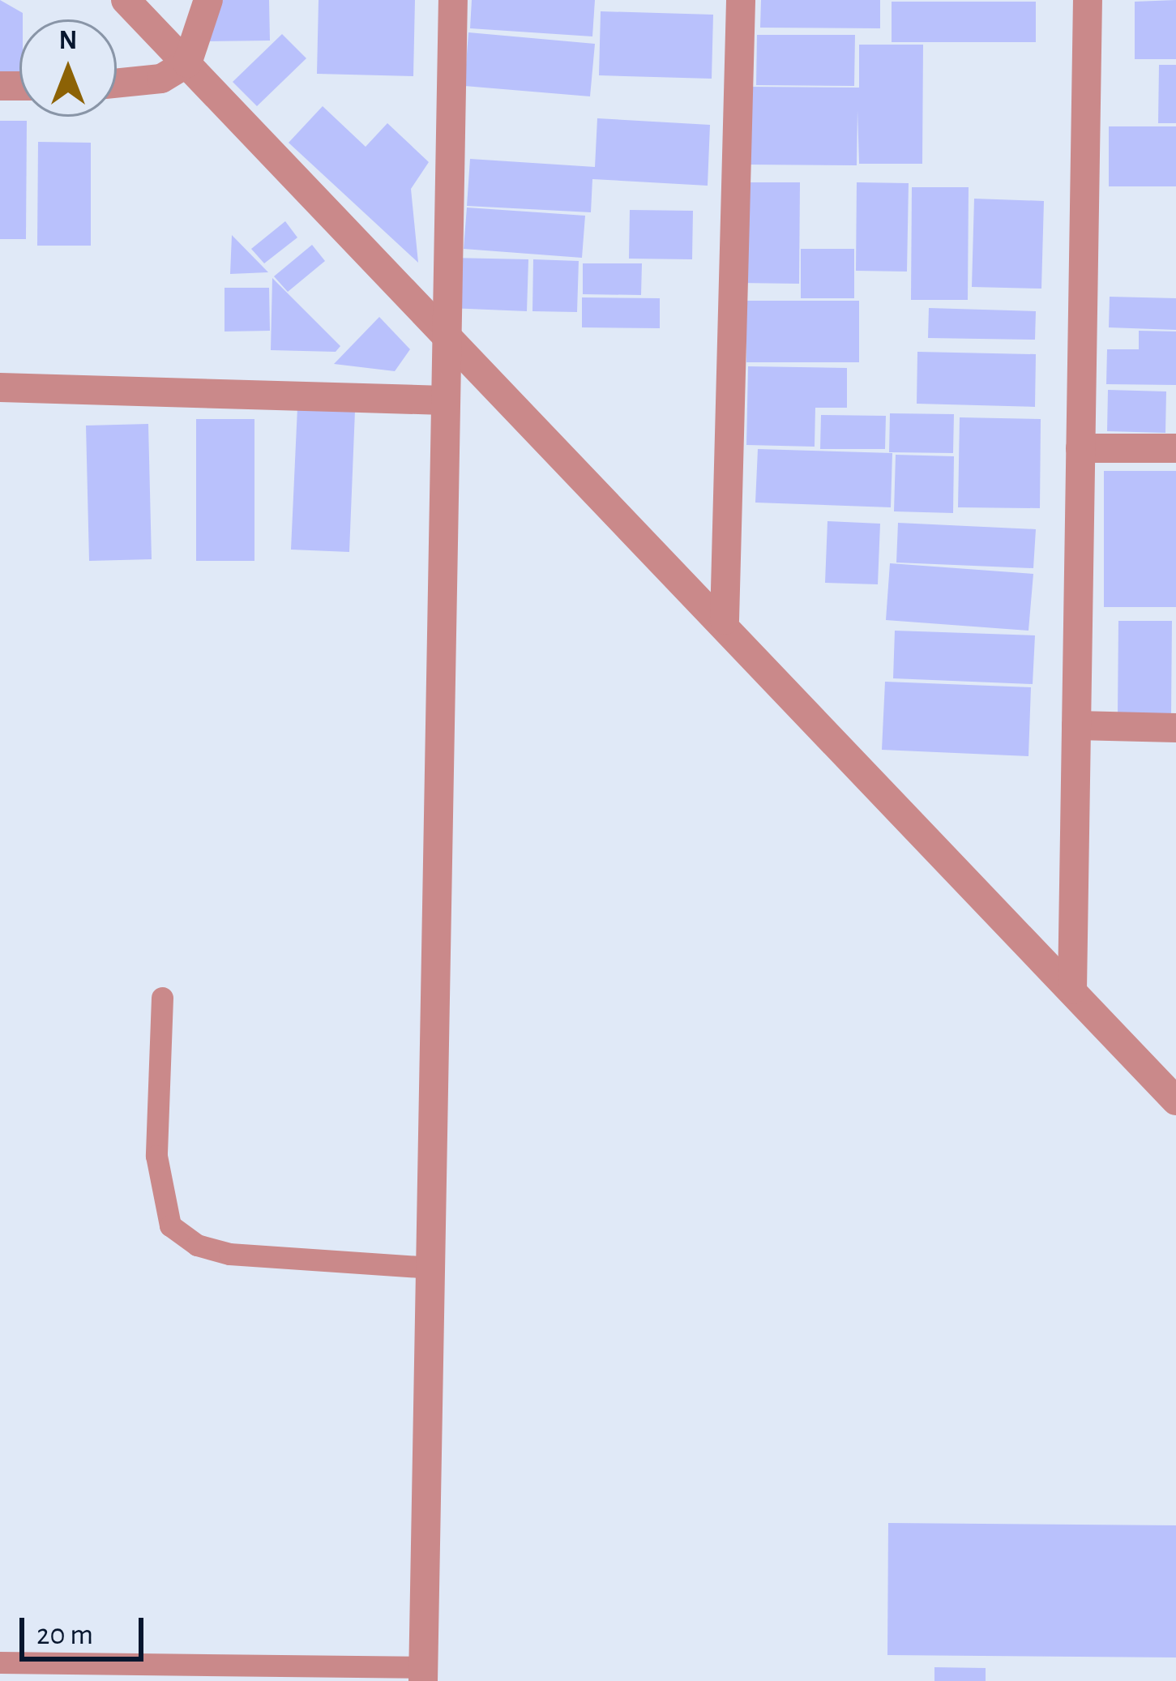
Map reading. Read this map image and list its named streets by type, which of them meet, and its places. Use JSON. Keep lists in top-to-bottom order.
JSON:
{
  "scale_bar": "20 m",
  "north": "top"
}
